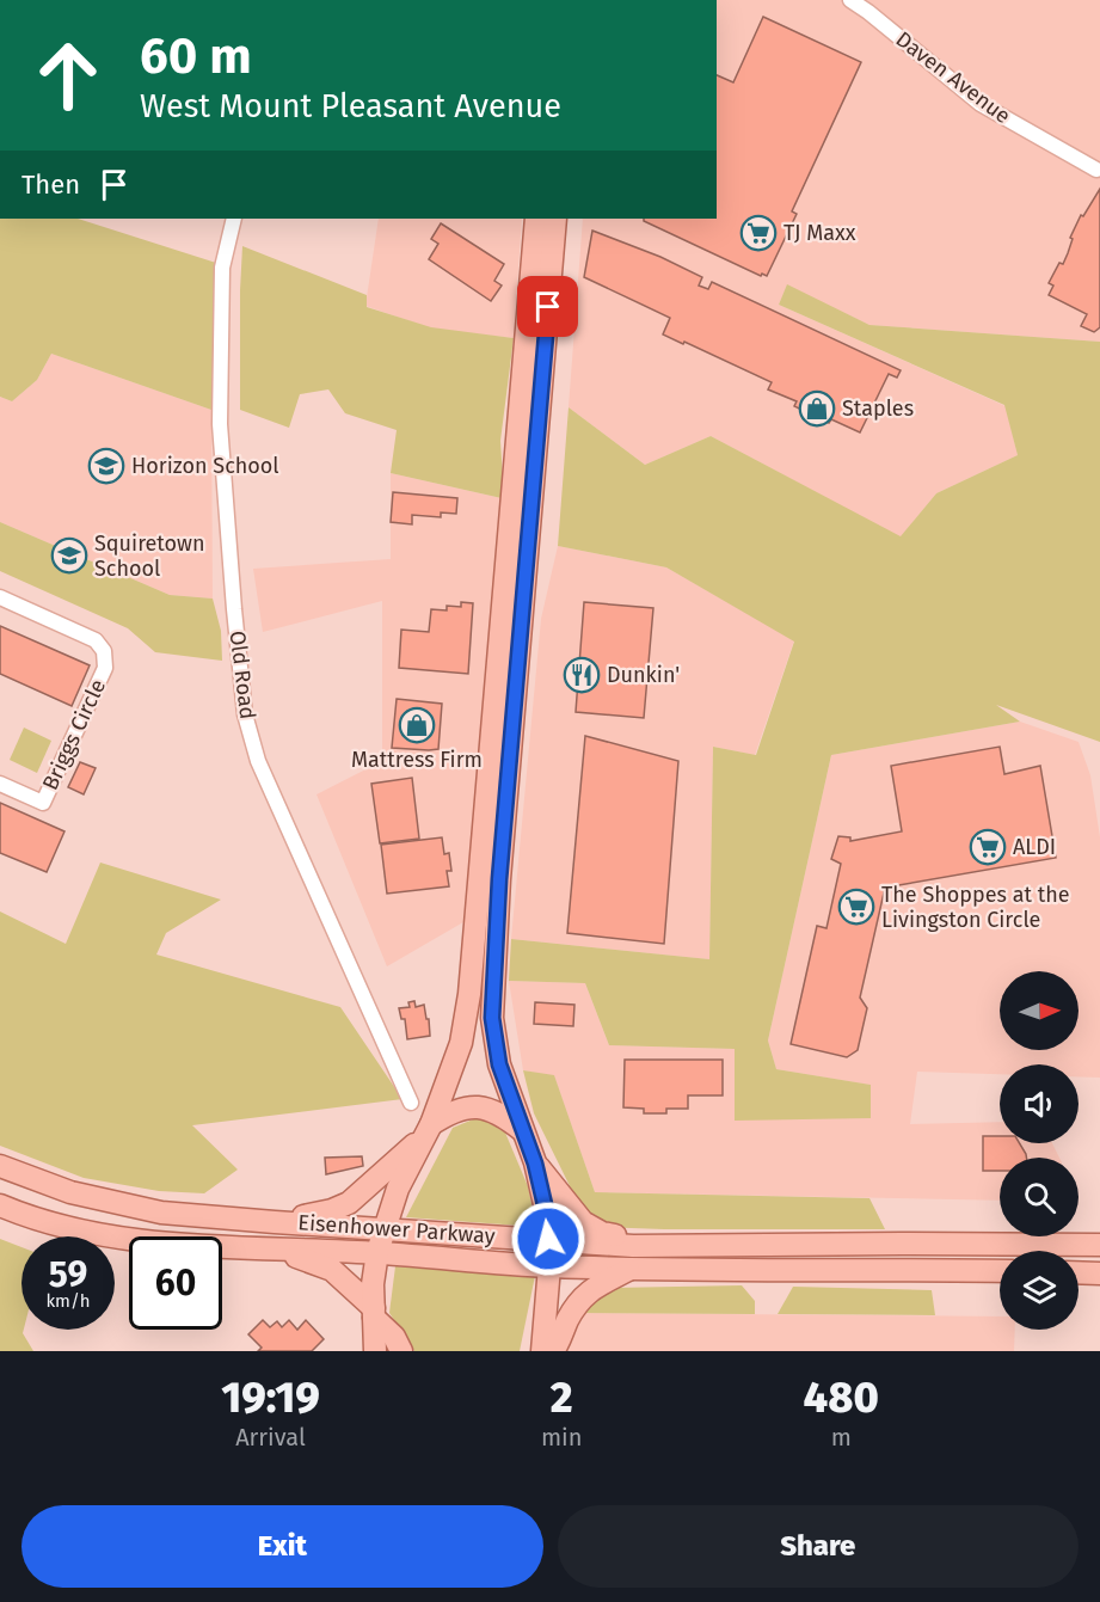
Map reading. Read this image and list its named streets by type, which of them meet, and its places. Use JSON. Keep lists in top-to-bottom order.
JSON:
{
  "streets": {
    "main road": ["Eisenhower Parkway"],
    "street": ["Daven Avenue", "Old Road", "Briggs Circle"]
  },
  "places": {
    "supermarket": ["TJ Maxx", "ALDI", "The Shoppes at the Livingston Circle"],
    "shop": ["Staples", "Mattress Firm"],
    "school or university": ["Horizon School", "Squiretown School"],
    "restaurant": ["Dunkin'"]
  },
  "north": "right",
  "page": {
    "turn": ["60 m", "West Mount Pleasant Avenue"],
    "then": "Then",
    "speed": "59 km/h",
    "limit": "60",
    "eta": [
      "19:19",
      "Arrival",
      "2",
      "min",
      "480",
      "m"
    ],
    "buttons": ["Exit", "Share"]
  }
}
